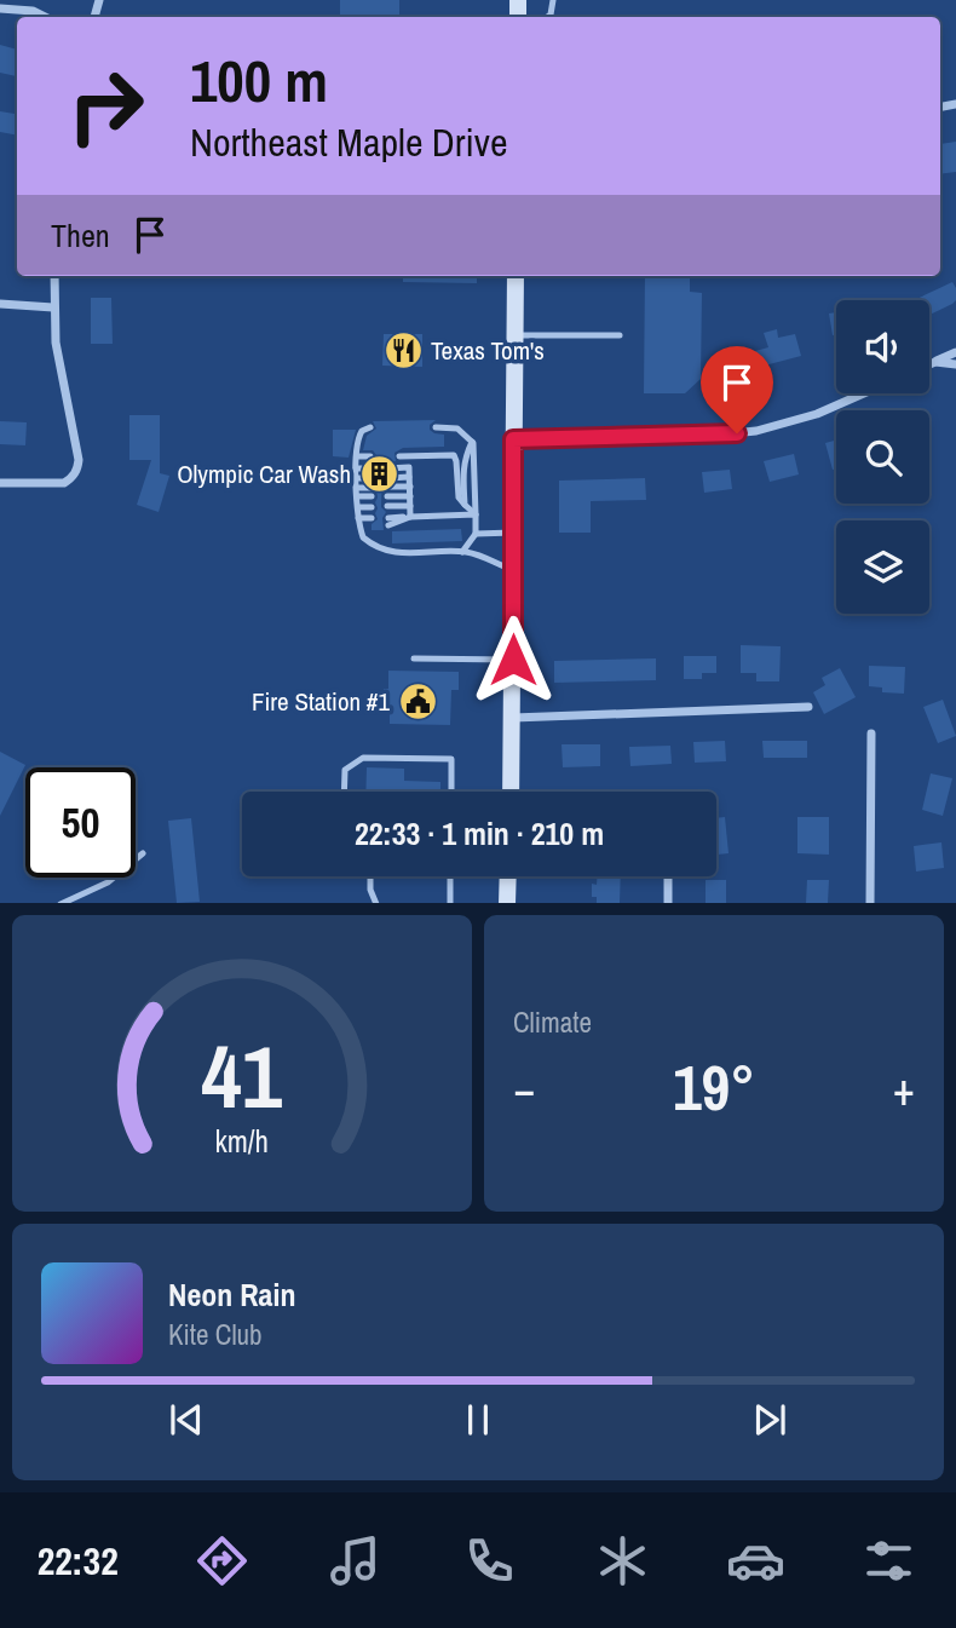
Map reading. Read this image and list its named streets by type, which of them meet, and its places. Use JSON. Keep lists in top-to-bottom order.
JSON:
{
  "places": {
    "restaurant": ["Texas Tom's"],
    "building": ["Olympic Car Wash"],
    "public building": ["Fire Station #1"]
  },
  "page": {
    "turn": ["100 m", "Northeast Maple Drive"],
    "then": "Then",
    "limit": "50",
    "trip": "22:33 · 1 min · 210 m",
    "tile": "Climate",
    "heat": ["−", "19°", "+"],
    "song": ["Neon Rain", "Kite Club"],
    "tabs": "22:32",
    "gauge": ["41", "km/h"]
  }
}
